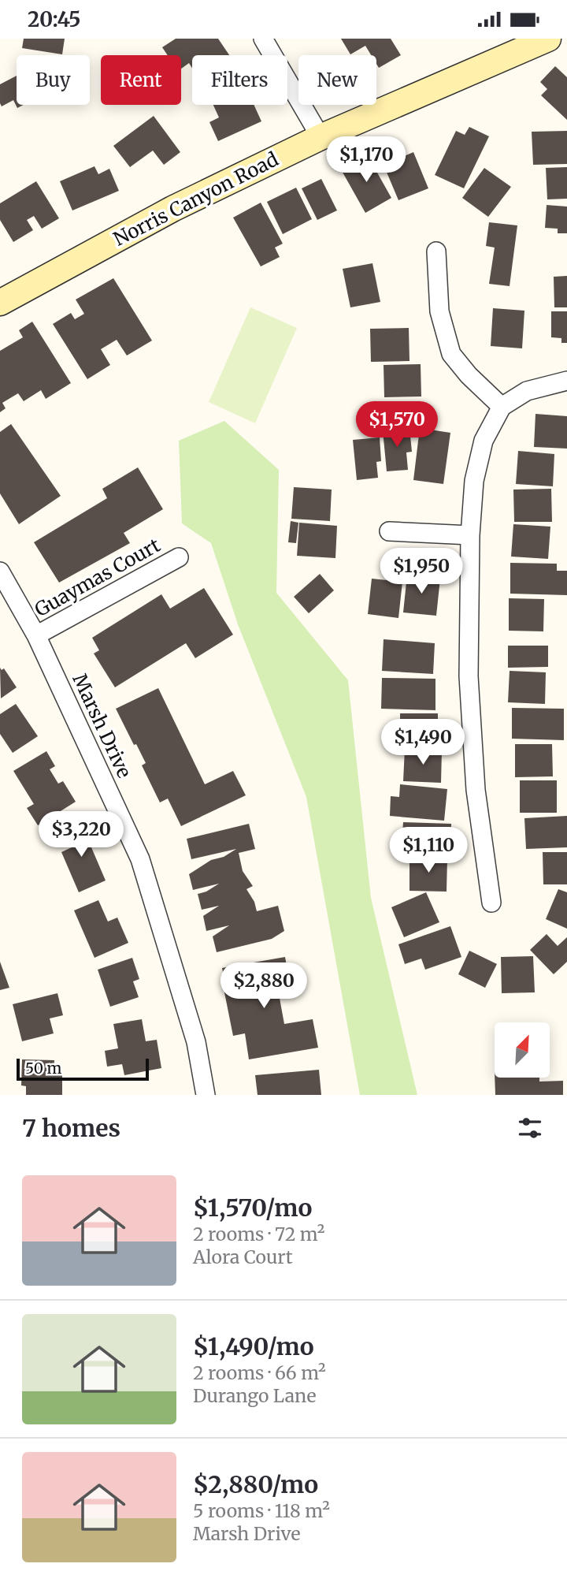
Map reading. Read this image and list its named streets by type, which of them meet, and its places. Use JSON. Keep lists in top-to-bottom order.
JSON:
{
  "streets": {
    "street": ["Norris Canyon Road", "Guaymas Court", "Marsh Drive"]
  },
  "crossings": [
    ["Guaymas Court", "Marsh Drive"]
  ],
  "scale_bar": "50 m",
  "north": "top right",
  "page": {
    "status": "20:45",
    "chip": [
      "Buy",
      "Rent",
      "Filters",
      "New"
    ],
    "price": [
      "$1,170",
      "$1,570",
      "$1,950",
      "$1,490",
      "$3,220",
      "$1,110",
      "$2,880"
    ],
    "scale": "50 m",
    "heading": "7 homes",
    "list": [
      {
        "name": "$1,570/mo",
        "note": "2 rooms · 72 m² · Alora Court"
      },
      {
        "name": "$1,490/mo",
        "note": "2 rooms · 66 m² · Durango Lane"
      },
      {
        "name": "$2,880/mo",
        "note": "5 rooms · 118 m² · Marsh Drive"
      }
    ]
  }
}
